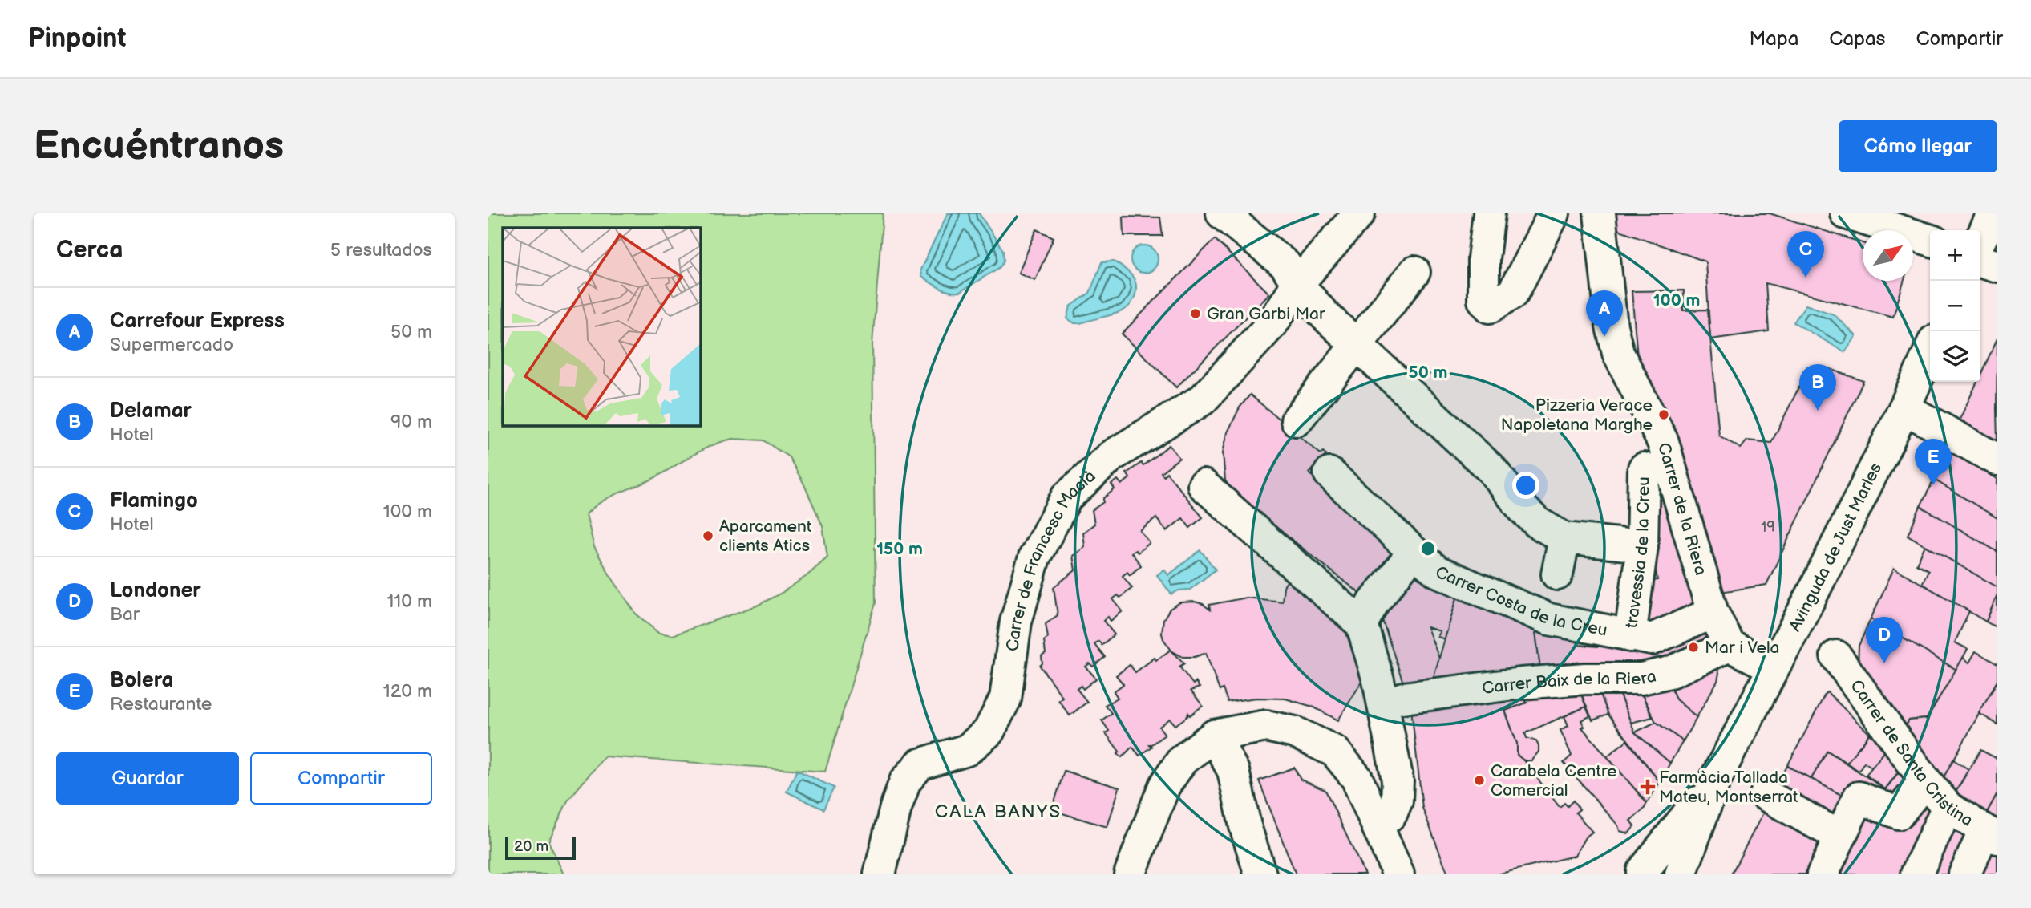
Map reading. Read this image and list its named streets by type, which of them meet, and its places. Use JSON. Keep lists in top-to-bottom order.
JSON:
{
  "streets": {
    "street": [
      "Carrer de la Riera",
      "Avinguda de Just Marles",
      "travessia de la Creu",
      "Carrer de Francesc Macià",
      "Carrer Costa de la Creu",
      "Carrer Baix de la Riera",
      "Carrer de Santa Cristina"
    ]
  },
  "crossings": [
    ["Carrer de la Riera", "Carrer Costa de la Creu"],
    ["Carrer de la Riera", "Carrer Baix de la Riera"],
    ["travessia de la Creu", "Carrer Costa de la Creu"]
  ],
  "districts": ["CALA BANYS"],
  "places": {
    "other": [
      "Gran Garbi Mar",
      "Pizzeria Verace Napoletana Marghe",
      "Aparcament clients Atics",
      "Mar i Vela",
      "Carabela Centre Comercial"
    ],
    "health": ["Farmàcia Tallada Mateu, Montserrat"]
  },
  "house_numbers": ["19"],
  "scale_bar": "20 m",
  "north": "top right",
  "page": {
    "header": "Pinpoint",
    "nav": ["Mapa", "Capas", "Compartir"],
    "buttons": [
      "Cómo llegar",
      ["Guardar", "Compartir"]
    ],
    "title": "Encuéntranos",
    "heading": ["Cerca", "5 resultados"],
    "map_buttons": ["+", "−"],
    "pins": [
      "C",
      "A",
      "B",
      "E",
      "D"
    ],
    "list": [
      {
        "mark": "A",
        "name": "Carrefour Express",
        "note": "Supermercado",
        "value": "50 m"
      },
      {
        "mark": "B",
        "name": "Delamar",
        "note": "Hotel",
        "value": "90 m"
      },
      {
        "mark": "C",
        "name": "Flamingo",
        "note": "Hotel",
        "value": "100 m"
      },
      {
        "mark": "D",
        "name": "Londoner",
        "note": "Bar",
        "value": "110 m"
      },
      {
        "mark": "E",
        "name": "Bolera",
        "note": "Restaurante",
        "value": "120 m"
      }
    ],
    "scale": "20 m"
  },
  "rings": ["100 m", "50 m", "150 m"]
}
